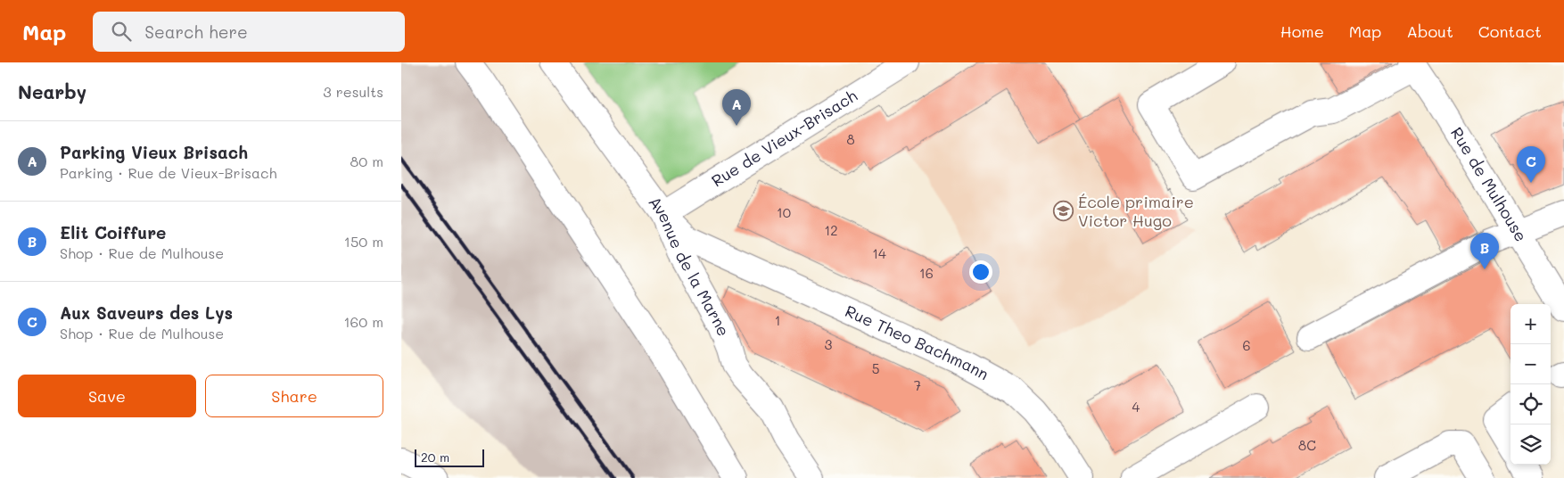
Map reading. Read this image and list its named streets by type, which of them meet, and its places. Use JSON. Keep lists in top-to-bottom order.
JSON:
{
  "streets": {
    "street": [
      "Rue de Vieux-Brisach",
      "Rue de Mulhouse",
      "Avenue de la Marne",
      "Rue Theo Bachmann"
    ]
  },
  "crossings": [
    ["Rue de Vieux-Brisach", "Avenue de la Marne"],
    ["Rue de Vieux-Brisach", "Rue Theo Bachmann"],
    ["Avenue de la Marne", "Rue Theo Bachmann"]
  ],
  "places": {
    "school or university": ["École primaire Victor Hugo"]
  },
  "house_numbers": [
    "8",
    "10",
    "12",
    "14",
    "16",
    "1",
    "3",
    "6",
    "5",
    "7",
    "4",
    "8C"
  ],
  "scale_bar": "20 m",
  "page": {
    "header": "Map",
    "search": "Search here",
    "nav": [
      "Home",
      "Map",
      "About",
      "Contact"
    ],
    "heading": ["Nearby", "3 results"],
    "pins": ["A", "C", "B"],
    "list": [
      {
        "mark": "A",
        "name": "Parking Vieux Brisach",
        "note": "Parking · Rue de Vieux-Brisach",
        "value": "80 m"
      },
      {
        "mark": "B",
        "name": "Elit Coiffure",
        "note": "Shop · Rue de Mulhouse",
        "value": "150 m"
      },
      {
        "mark": "C",
        "name": "Aux Saveurs des Lys",
        "note": "Shop · Rue de Mulhouse",
        "value": "160 m"
      }
    ],
    "map_buttons": ["+", "−"],
    "buttons": ["Save", "Share"],
    "scale": "20 m"
  }
}
